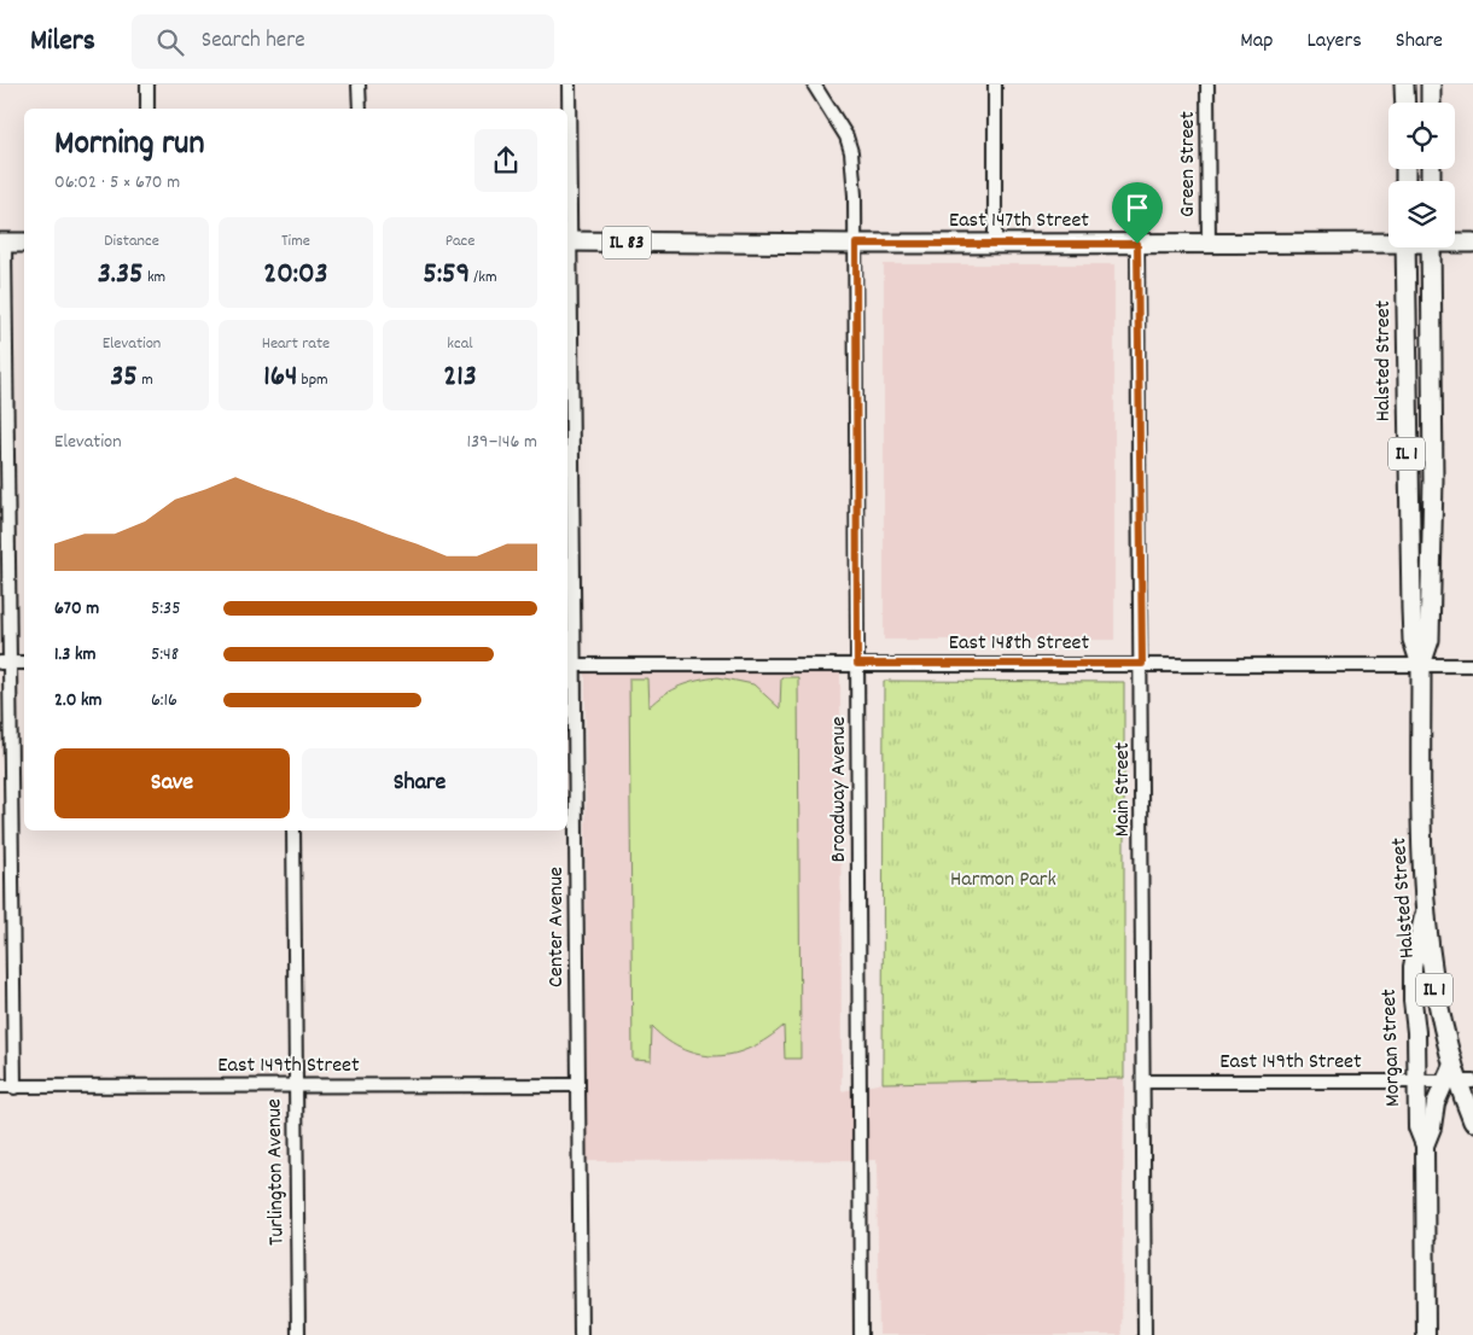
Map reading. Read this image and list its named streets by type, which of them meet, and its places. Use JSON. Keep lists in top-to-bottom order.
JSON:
{
  "streets": {
    "main road": [
      "East 147th Street",
      "IL 83",
      "Halsted Street",
      "IL 1"
    ],
    "street": [
      "Green Street",
      "East 148th Street",
      "Broadway Avenue",
      "Main Street",
      "Center Avenue",
      "Morgan Street",
      "East 149th Street",
      "Turlington Avenue"
    ]
  },
  "crossings": [
    ["Green Street", "East 147th Street"],
    ["East 147th Street", "Broadway Avenue"],
    ["East 147th Street", "Main Street"],
    ["East 147th Street", "Center Avenue"],
    ["Halsted Street", "East 148th Street"],
    ["Halsted Street", "Morgan Street"],
    ["Halsted Street", "East 149th Street"],
    ["East 148th Street", "Broadway Avenue"],
    ["East 148th Street", "Main Street"],
    ["East 148th Street", "Center Avenue"],
    ["Main Street", "East 149th Street"],
    ["Center Avenue", "East 149th Street"],
    ["Morgan Street", "East 149th Street"],
    ["East 149th Street", "Turlington Avenue"]
  ],
  "parks": ["Harmon Park"],
  "page": {
    "header": "Milers",
    "search": "Search here",
    "nav": ["Map", "Layers", "Share"],
    "heading": ["Morning run", "06:02 · 5 × 670 m"],
    "stats": [
      ["Distance", "3.35 km"],
      ["Time", "20:03"],
      ["Pace", "5:59 /km"],
      ["Elevation", "35 m"],
      ["Heart rate", "164 bpm"],
      ["kcal", "213"]
    ],
    "chart": ["Elevation", "139–146 m"],
    "list": [
      {
        "name": "670 m",
        "note": "5:35"
      },
      {
        "name": "1.3 km",
        "note": "5:48"
      },
      {
        "name": "2.0 km",
        "note": "6:16"
      }
    ],
    "buttons": ["Save", "Share"]
  }
}
